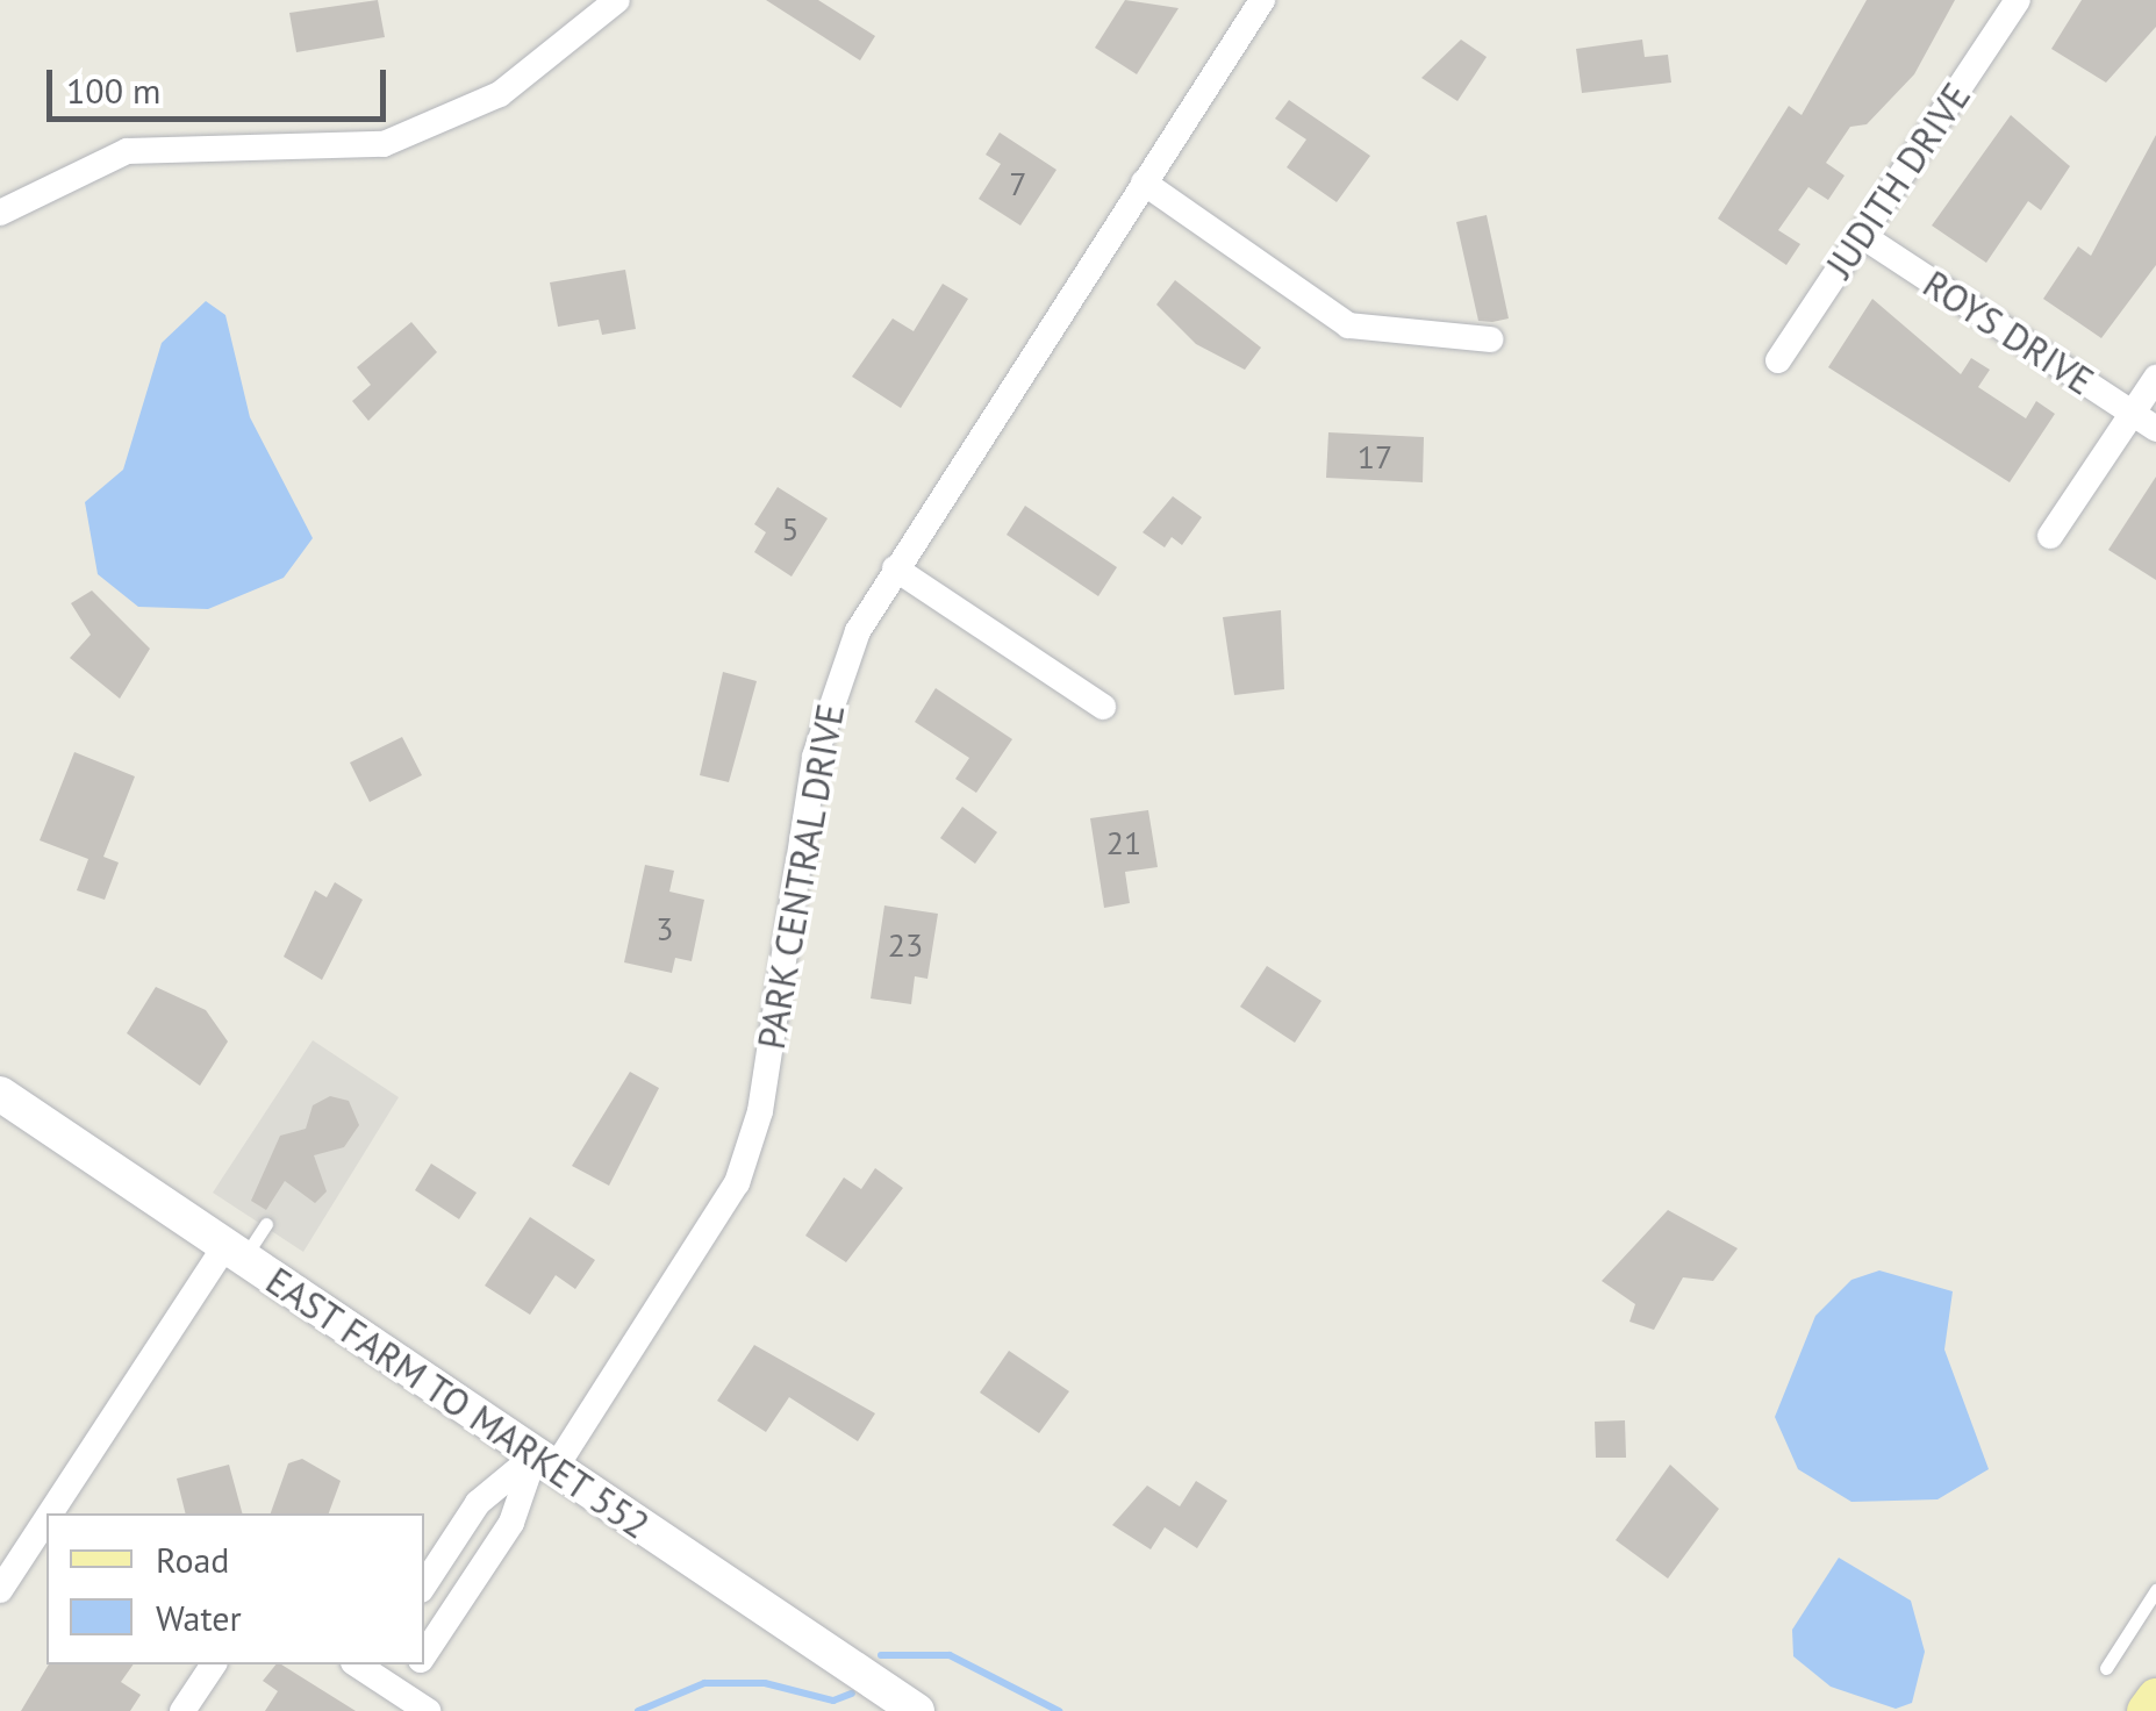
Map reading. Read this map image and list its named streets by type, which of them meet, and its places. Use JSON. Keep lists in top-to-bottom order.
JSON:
{
  "streets": {
    "main road": ["EAST FARM TO MARKET 552"],
    "street": ["JUDITH DRIVE", "ROYS DRIVE", "PARK CENTRAL DRIVE"]
  },
  "crossings": [
    ["JUDITH DRIVE", "ROYS DRIVE"],
    ["PARK CENTRAL DRIVE", "EAST FARM TO MARKET 552"]
  ],
  "house_numbers": [
    "7",
    "17",
    "5",
    "21",
    "3",
    "23"
  ],
  "legend": ["Road", "Water"],
  "scale_bar": "100 m"
}
